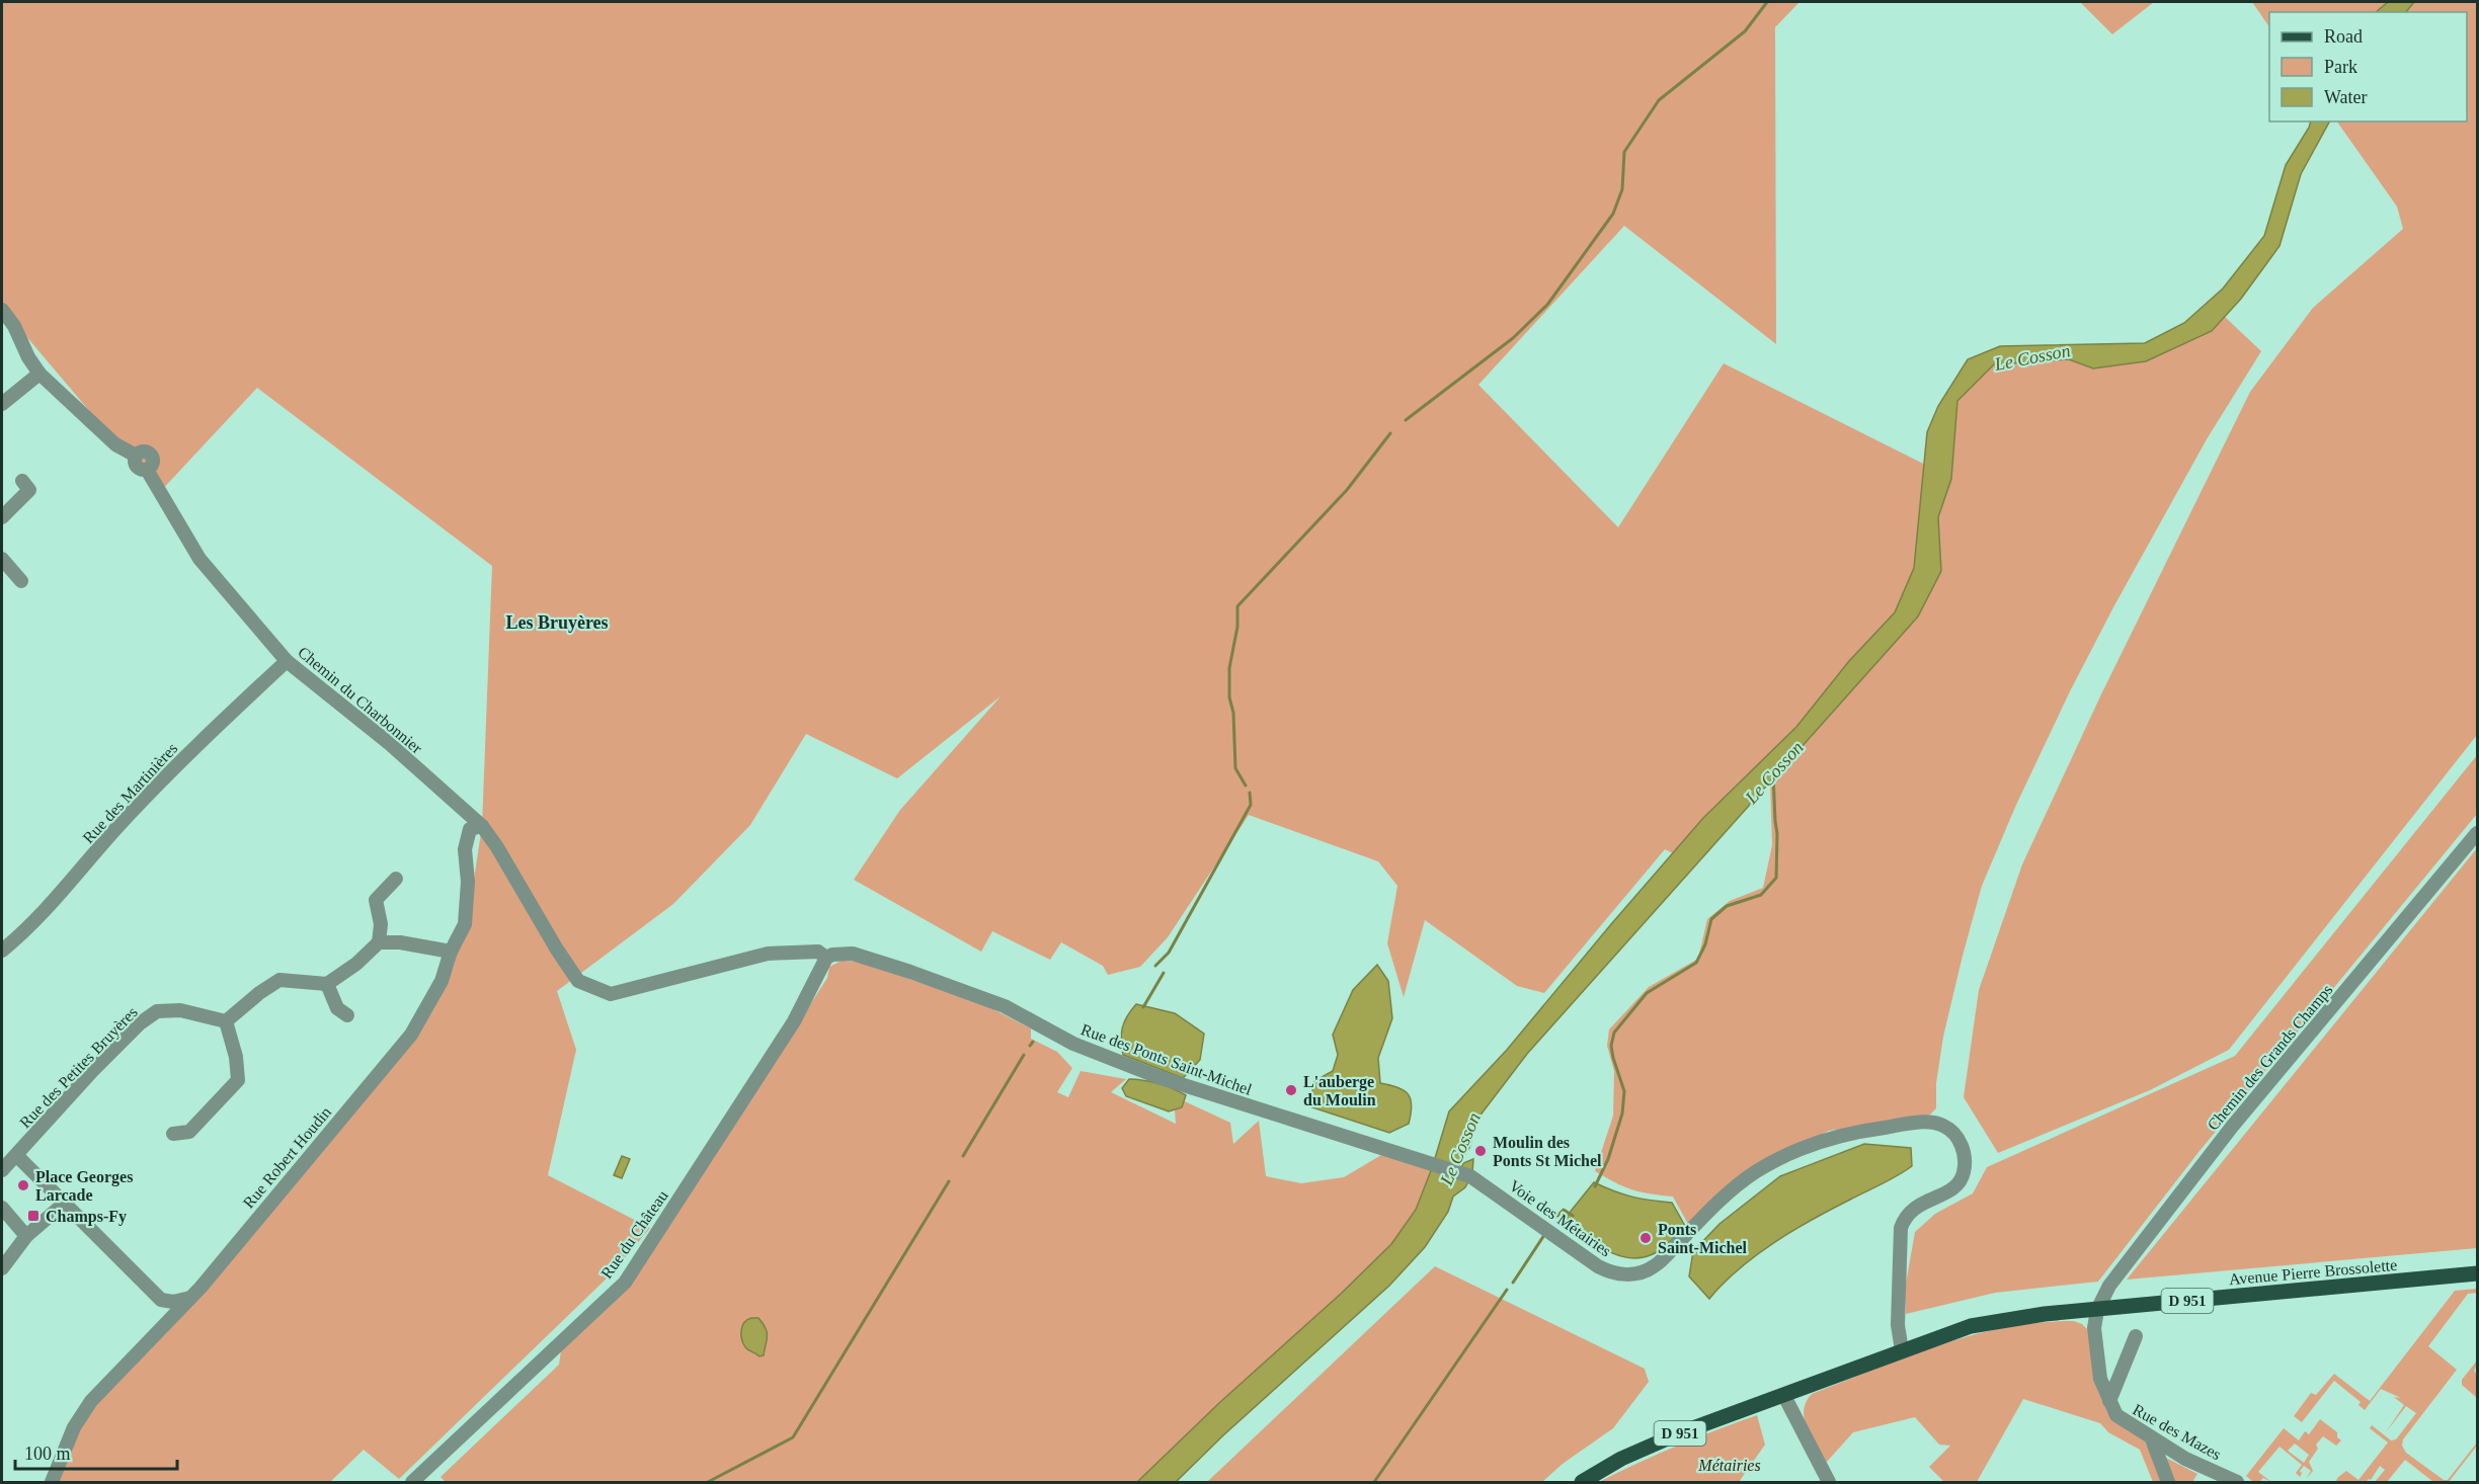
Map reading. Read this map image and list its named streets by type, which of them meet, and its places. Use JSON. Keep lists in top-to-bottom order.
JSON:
{
  "streets": {
    "main road": ["Avenue Pierre Brossolette", "D 951"],
    "street": [
      "Chemin du Charbonnier",
      "Rue des Martinières",
      "Chemin des Grands Champs",
      "Rue des Ponts Saint-Michel",
      "Rue des Petites Bruyères",
      "Rue Robert Houdin",
      "Voie des Métairies",
      "Rue du Château",
      "Rue des Mazes"
    ]
  },
  "crossings": [
    ["Chemin du Charbonnier", "Rue des Martinières"],
    ["Chemin du Charbonnier", "Rue des Ponts Saint-Michel"],
    ["Chemin du Charbonnier", "Rue Robert Houdin"],
    ["Chemin du Charbonnier", "Rue du Château"],
    ["Chemin des Grands Champs", "Avenue Pierre Brossolette"],
    ["Chemin des Grands Champs", "Rue des Mazes"],
    ["Rue des Ponts Saint-Michel", "Voie des Métairies"],
    ["Rue des Ponts Saint-Michel", "Rue du Château"],
    ["Voie des Métairies", "Avenue Pierre Brossolette"],
    ["Voie des Métairies", "D 951"],
    ["Avenue Pierre Brossolette", "D 951"],
    ["Avenue Pierre Brossolette", "Rue des Mazes"]
  ],
  "districts": ["Les Bruyères"],
  "water": ["Le Cosson"],
  "parks": ["Métairies"],
  "places": {
    "other": [
      "L'auberge du Moulin",
      "Moulin des Ponts St Michel",
      "Place Georges Larcade",
      "Ponts Saint-Michel"
    ],
    "transit": ["Champs-Fy"]
  },
  "legend": ["Road", "Park", "Water"],
  "scale_bar": "100 m"
}
